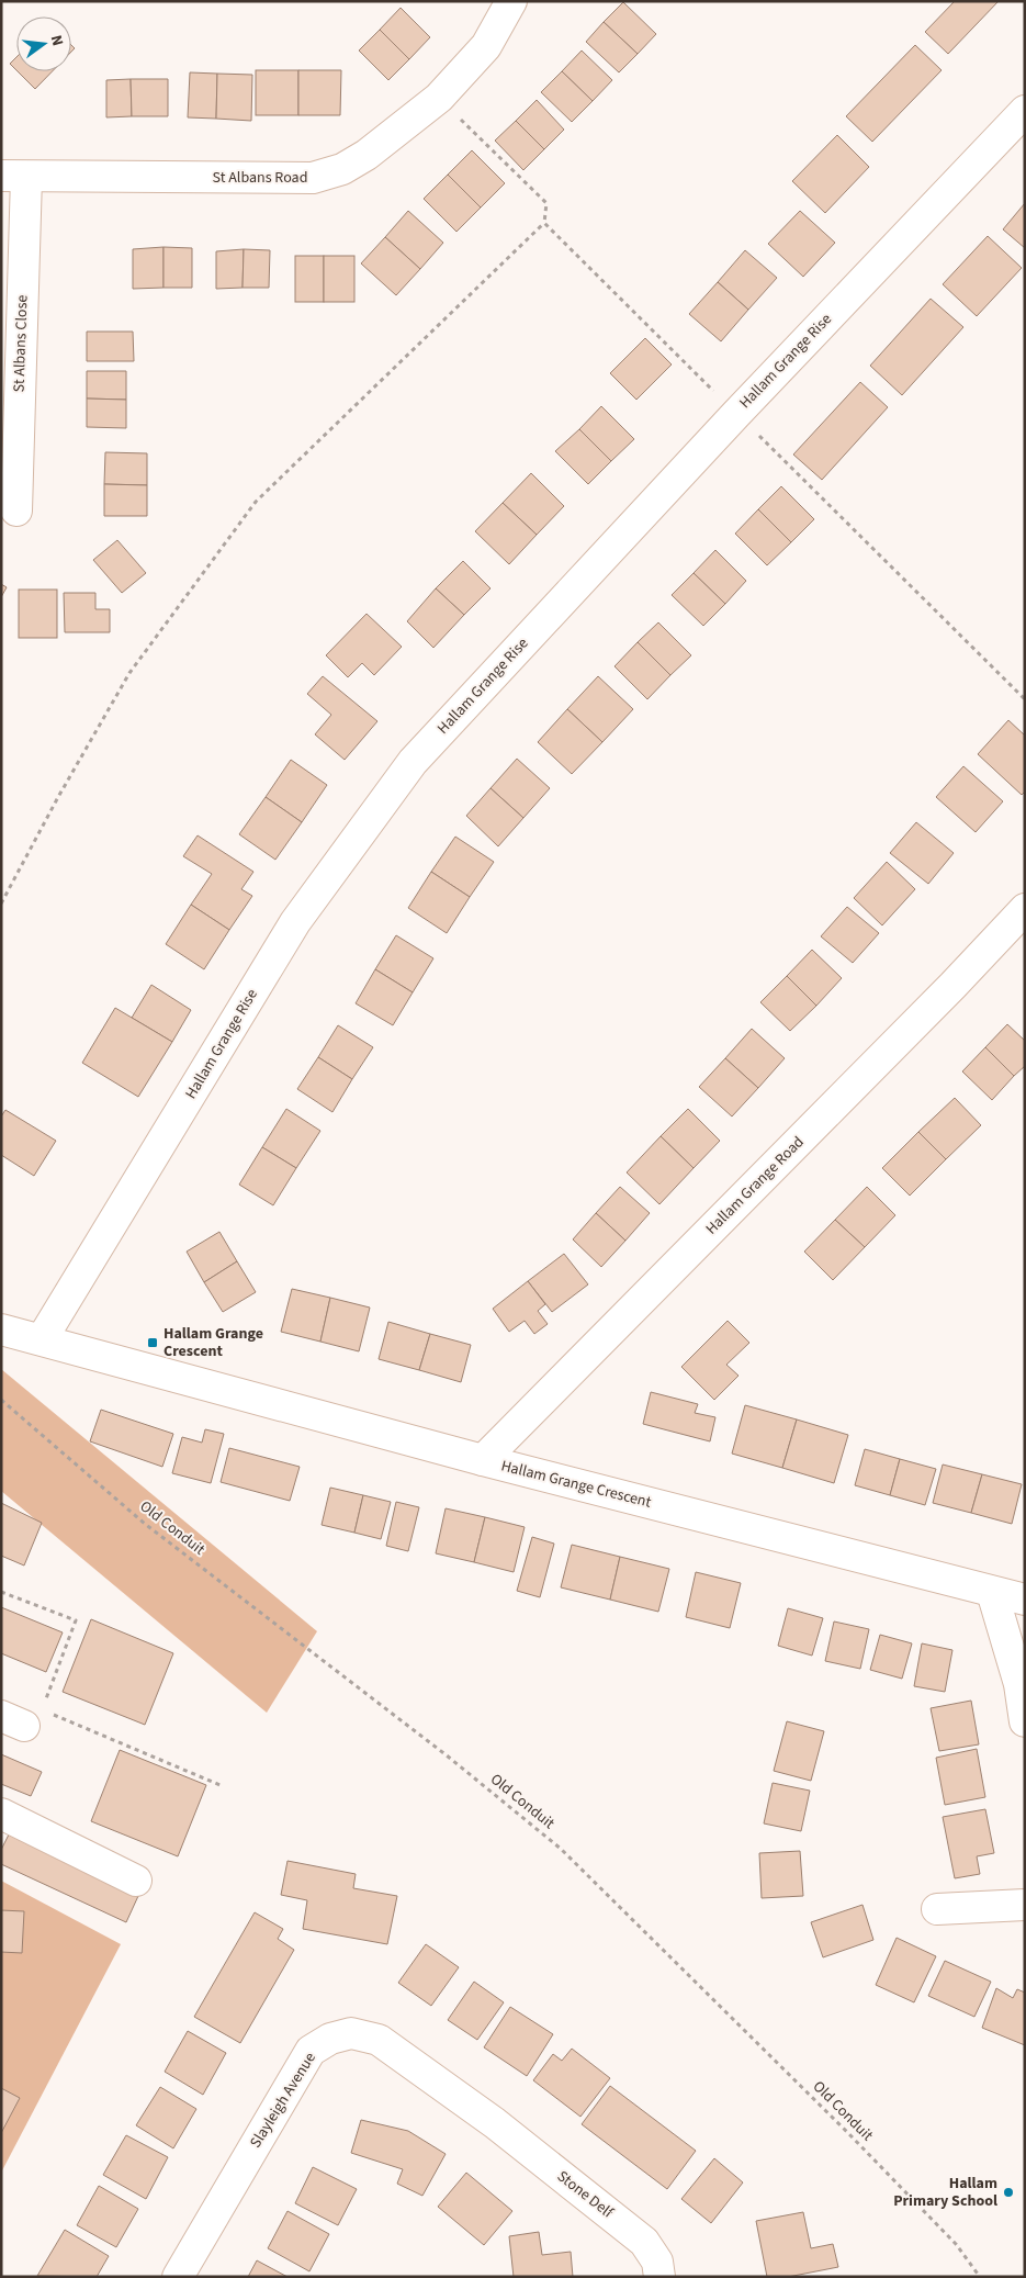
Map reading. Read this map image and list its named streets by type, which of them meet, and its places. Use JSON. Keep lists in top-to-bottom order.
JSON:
{
  "streets": {
    "street": [
      "St Albans Road",
      "St Albans Close",
      "Hallam Grange Rise",
      "Hallam Grange Road",
      "Hallam Grange Crescent",
      "Slayleigh Avenue",
      "Stone Delf"
    ],
    "path": ["Old Conduit"]
  },
  "crossings": [
    ["St Albans Road", "St Albans Close"],
    ["Hallam Grange Rise", "Hallam Grange Crescent"],
    ["Hallam Grange Road", "Hallam Grange Crescent"],
    ["Slayleigh Avenue", "Stone Delf"]
  ],
  "places": {
    "transit": ["Hallam Grange Crescent"],
    "other": ["Hallam Primary School"]
  },
  "north": "right"
}
